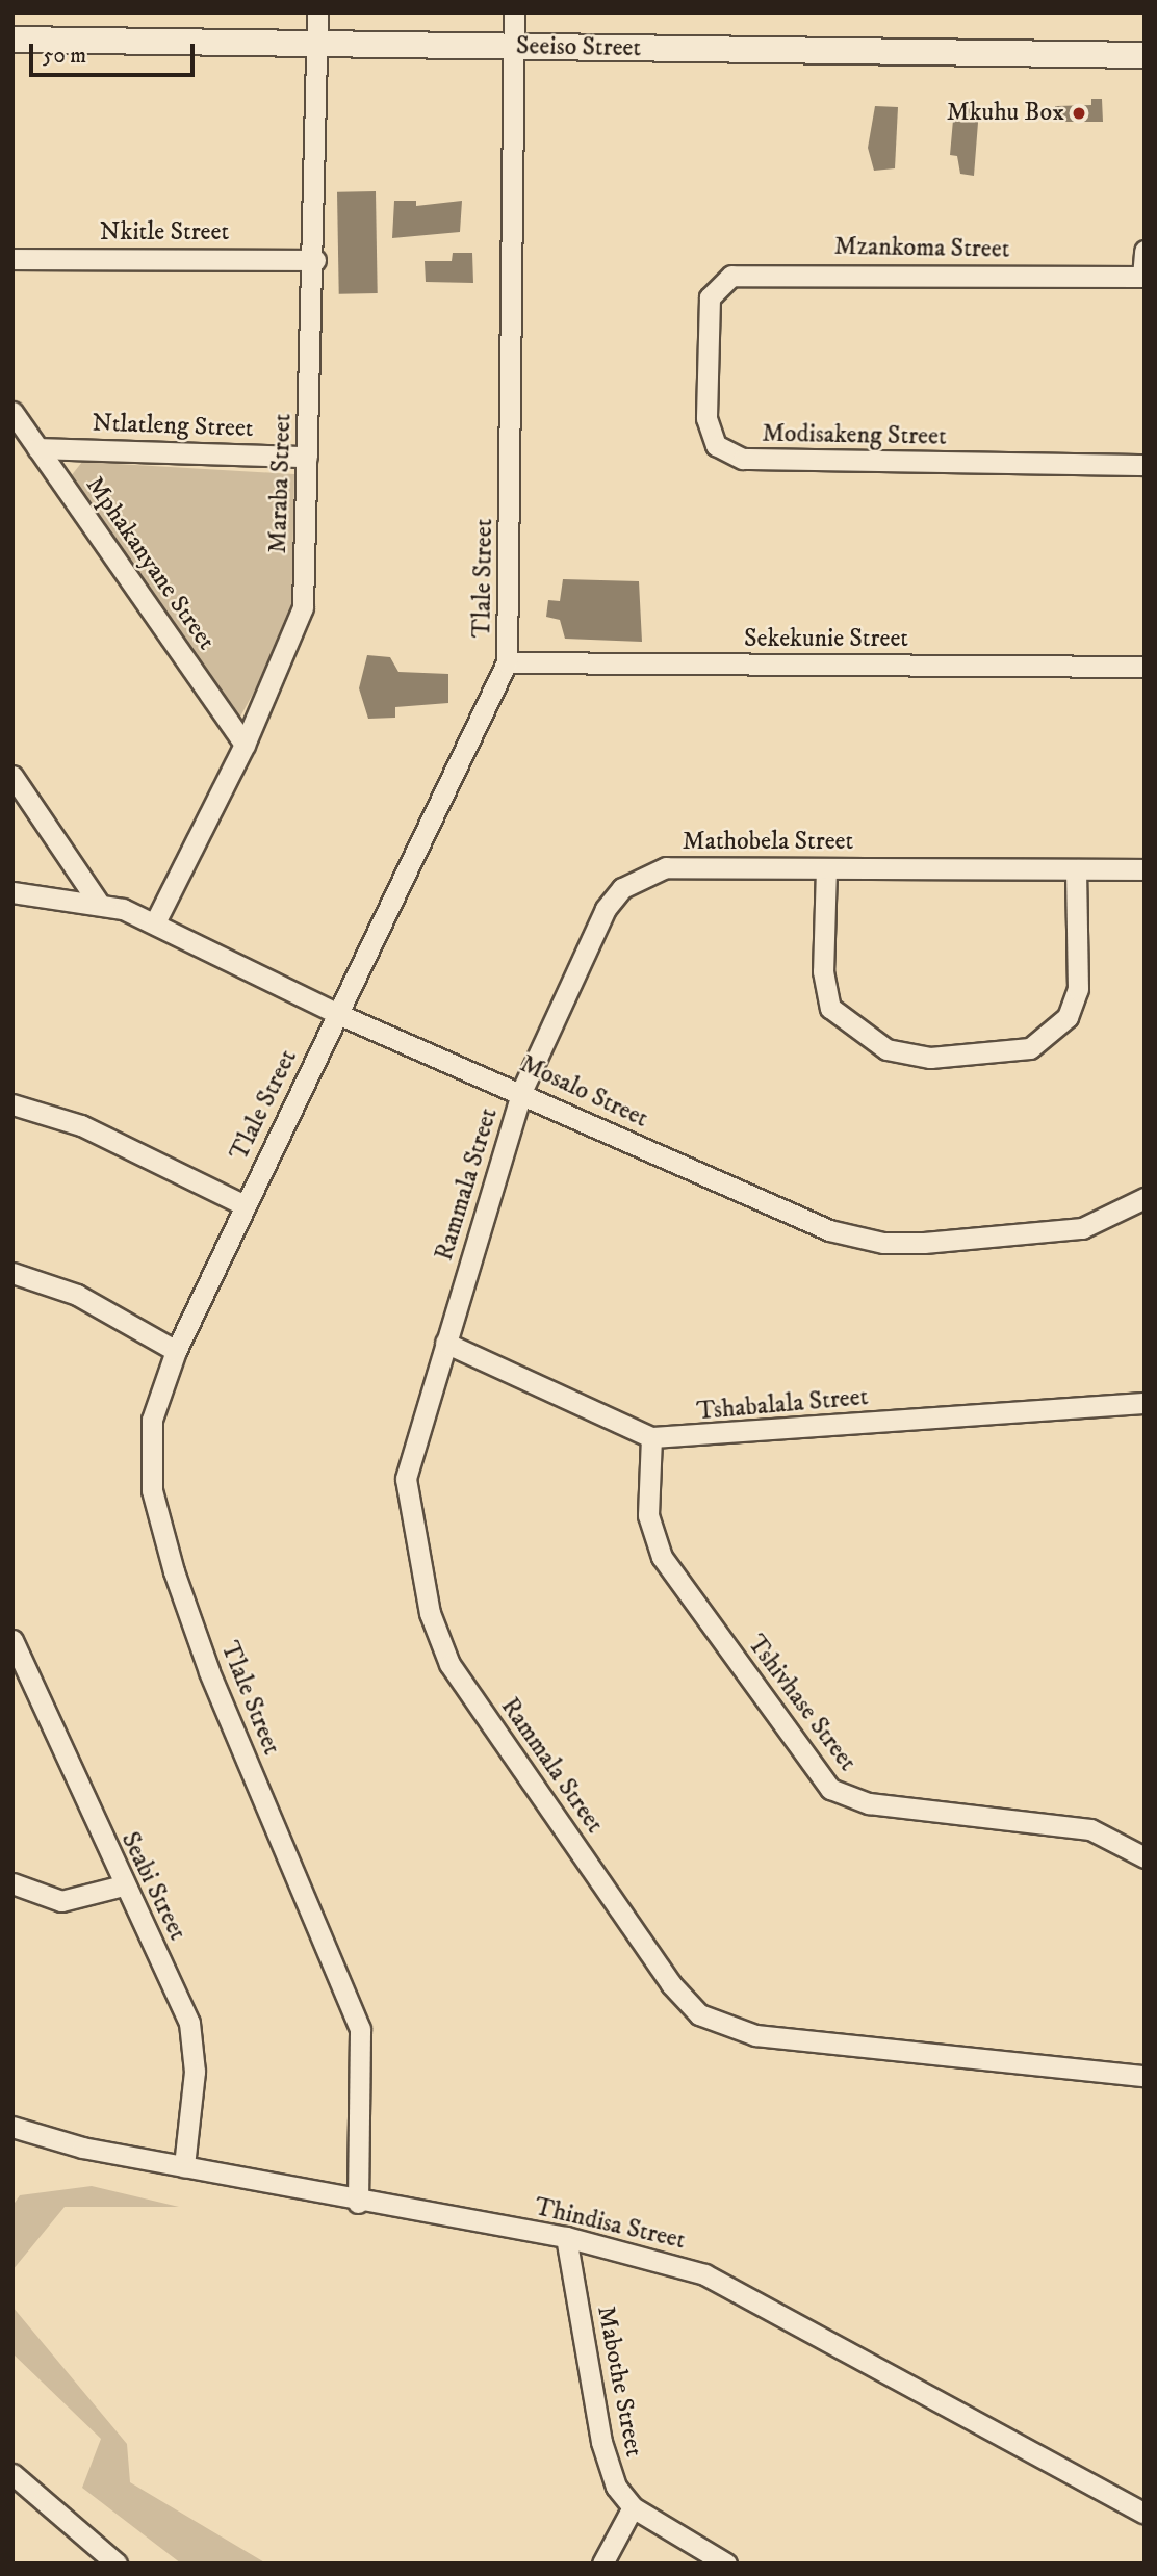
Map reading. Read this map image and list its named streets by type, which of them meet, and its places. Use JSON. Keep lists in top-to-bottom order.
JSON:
{
  "streets": {
    "street": [
      "Seeiso Street",
      "Nkitle Street",
      "Mzankoma Street",
      "Ntlatleng Street",
      "Modisakeng Street",
      "Maraba Street",
      "Mphakanyane Street",
      "Tlale Street",
      "Sekekunie Street",
      "Mathobela Street",
      "Mosalo Street",
      "Rammala Street",
      "Tshabalala Street",
      "Tshivhase Street",
      "Seabi Street",
      "Thindisa Street",
      "Mabothe Street"
    ]
  },
  "crossings": [
    ["Seeiso Street", "Maraba Street"],
    ["Seeiso Street", "Tlale Street"],
    ["Nkitle Street", "Maraba Street"],
    ["Mzankoma Street", "Modisakeng Street"],
    ["Ntlatleng Street", "Maraba Street"],
    ["Ntlatleng Street", "Mphakanyane Street"],
    ["Maraba Street", "Mphakanyane Street"],
    ["Maraba Street", "Mosalo Street"],
    ["Tlale Street", "Sekekunie Street"],
    ["Tlale Street", "Mosalo Street"],
    ["Tlale Street", "Thindisa Street"],
    ["Mathobela Street", "Mosalo Street"],
    ["Mathobela Street", "Rammala Street"],
    ["Mosalo Street", "Rammala Street"],
    ["Rammala Street", "Tshabalala Street"],
    ["Tshabalala Street", "Tshivhase Street"],
    ["Seabi Street", "Thindisa Street"],
    ["Thindisa Street", "Mabothe Street"]
  ],
  "places": ["Mkuhu Box"],
  "scale_bar": "50 m"
}
